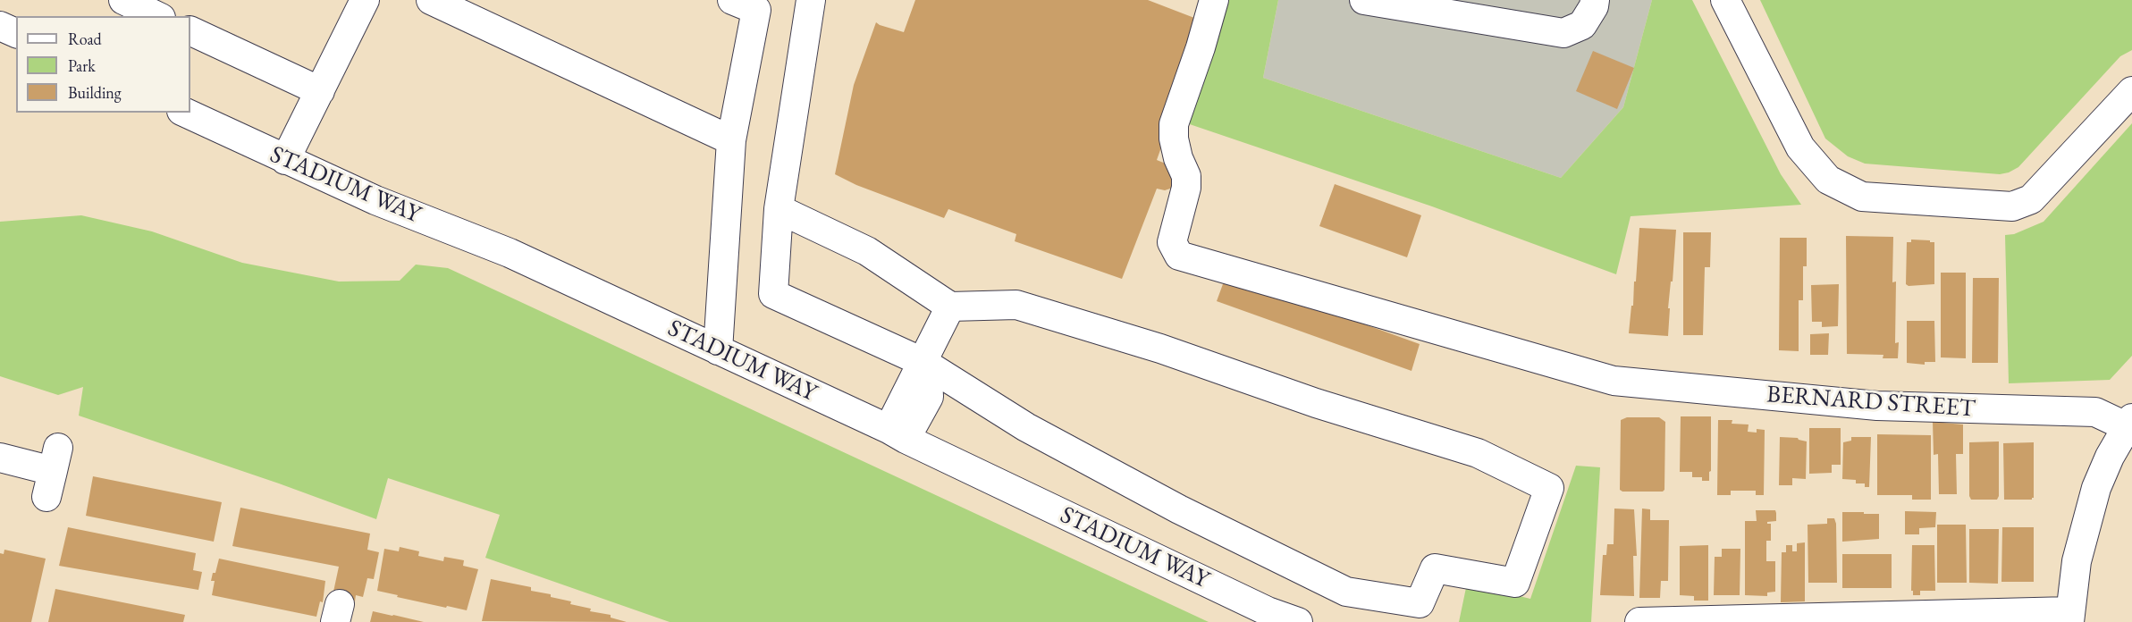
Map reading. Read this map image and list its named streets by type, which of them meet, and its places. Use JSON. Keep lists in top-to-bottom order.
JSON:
{
  "streets": {
    "street": ["STADIUM WAY", "BERNARD STREET"]
  },
  "legend": ["Road", "Park", "Building"]
}
